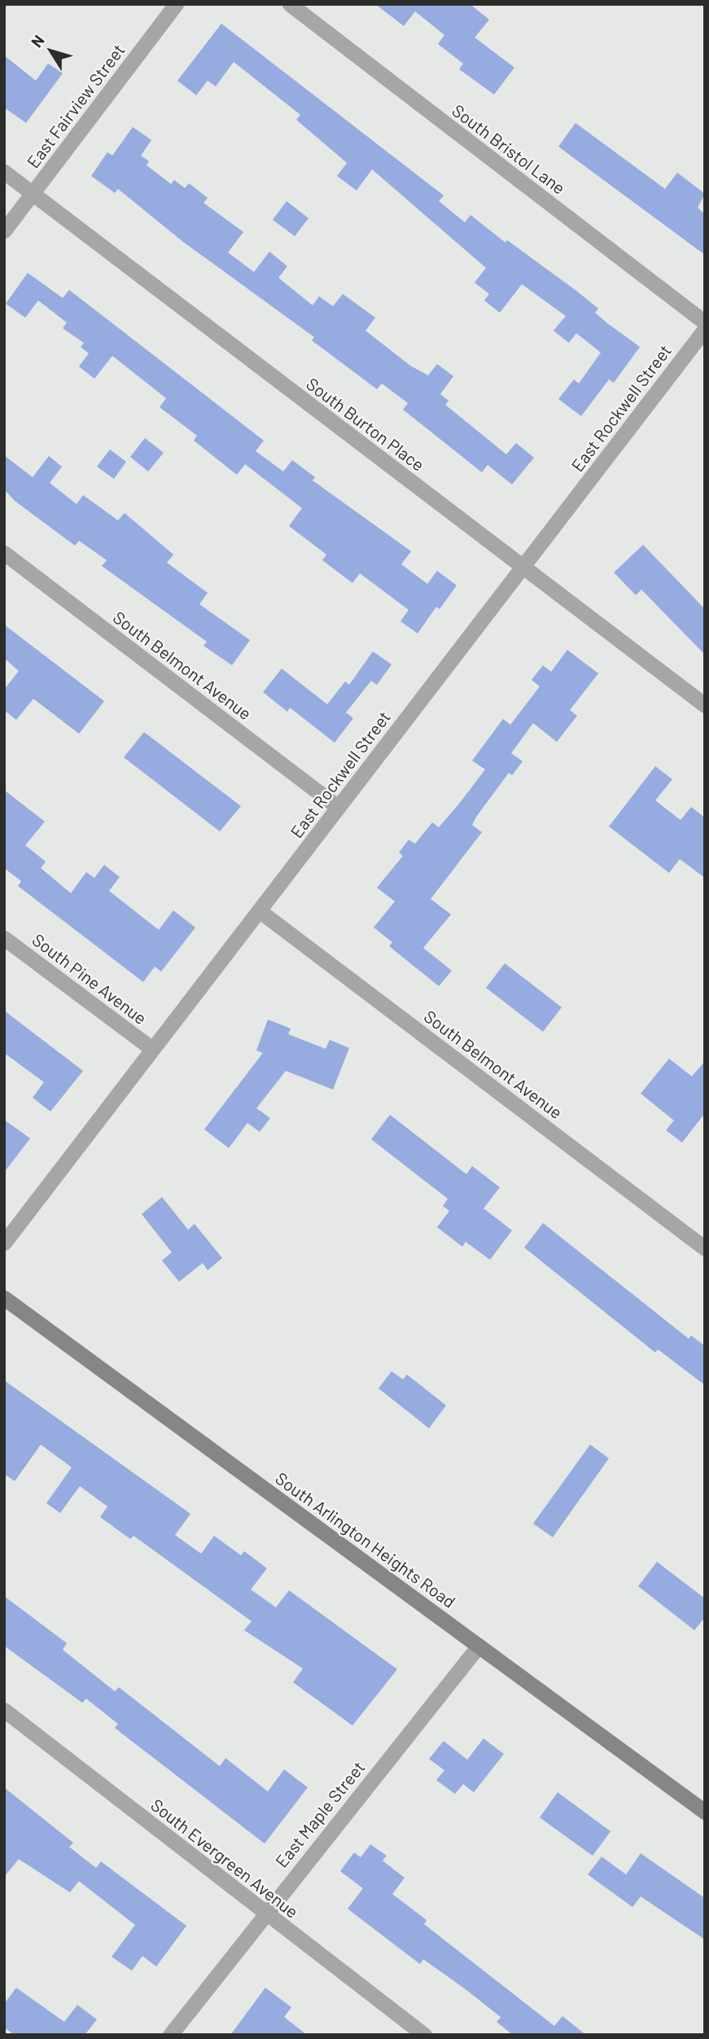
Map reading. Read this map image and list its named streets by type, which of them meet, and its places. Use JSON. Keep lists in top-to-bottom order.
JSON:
{
  "streets": {
    "main road": ["South Arlington Heights Road"],
    "street": [
      "East Fairview Street",
      "South Bristol Lane",
      "East Rockwell Street",
      "South Burton Place",
      "South Belmont Avenue",
      "South Pine Avenue",
      "East Maple Street",
      "South Evergreen Avenue"
    ]
  },
  "crossings": [
    ["East Fairview Street", "South Burton Place"],
    ["East Rockwell Street", "South Burton Place"],
    ["East Rockwell Street", "South Belmont Avenue"],
    ["East Rockwell Street", "South Pine Avenue"],
    ["South Arlington Heights Road", "East Maple Street"],
    ["East Maple Street", "South Evergreen Avenue"]
  ],
  "north": "top left"
}
